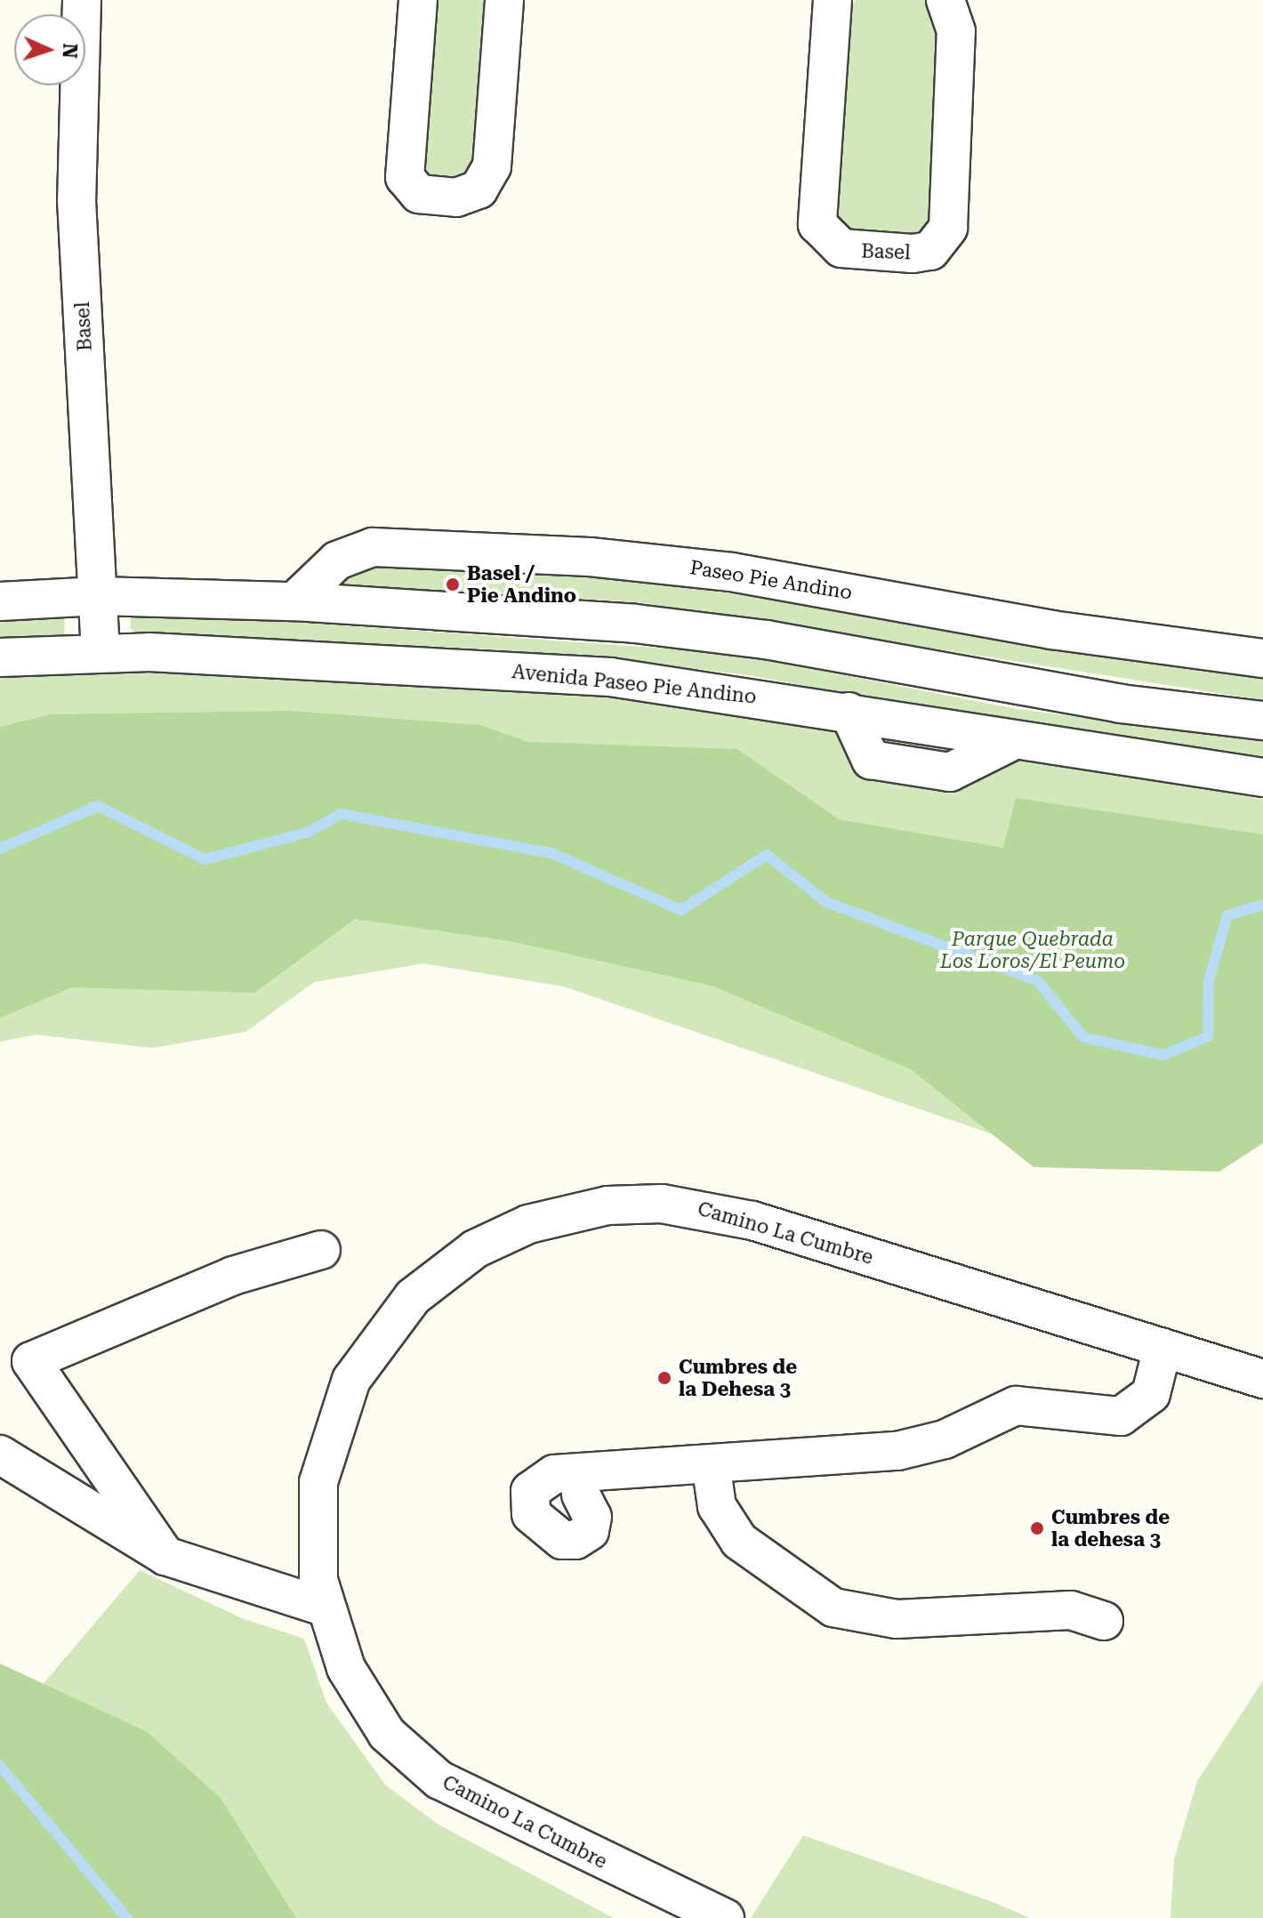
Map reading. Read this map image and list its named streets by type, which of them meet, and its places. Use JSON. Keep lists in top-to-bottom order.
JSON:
{
  "streets": {
    "street": [
      "Basel",
      "Paseo Pie Andino",
      "Avenida Paseo Pie Andino",
      "Camino La Cumbre"
    ]
  },
  "crossings": [
    ["Basel", "Avenida Paseo Pie Andino"]
  ],
  "parks": ["Parque Quebrada Los Loros/El Peumo"],
  "places": ["Basel / Pie Andino", "Cumbres de la Dehesa 3", "Cumbres de la dehesa 3"],
  "north": "right"
}
